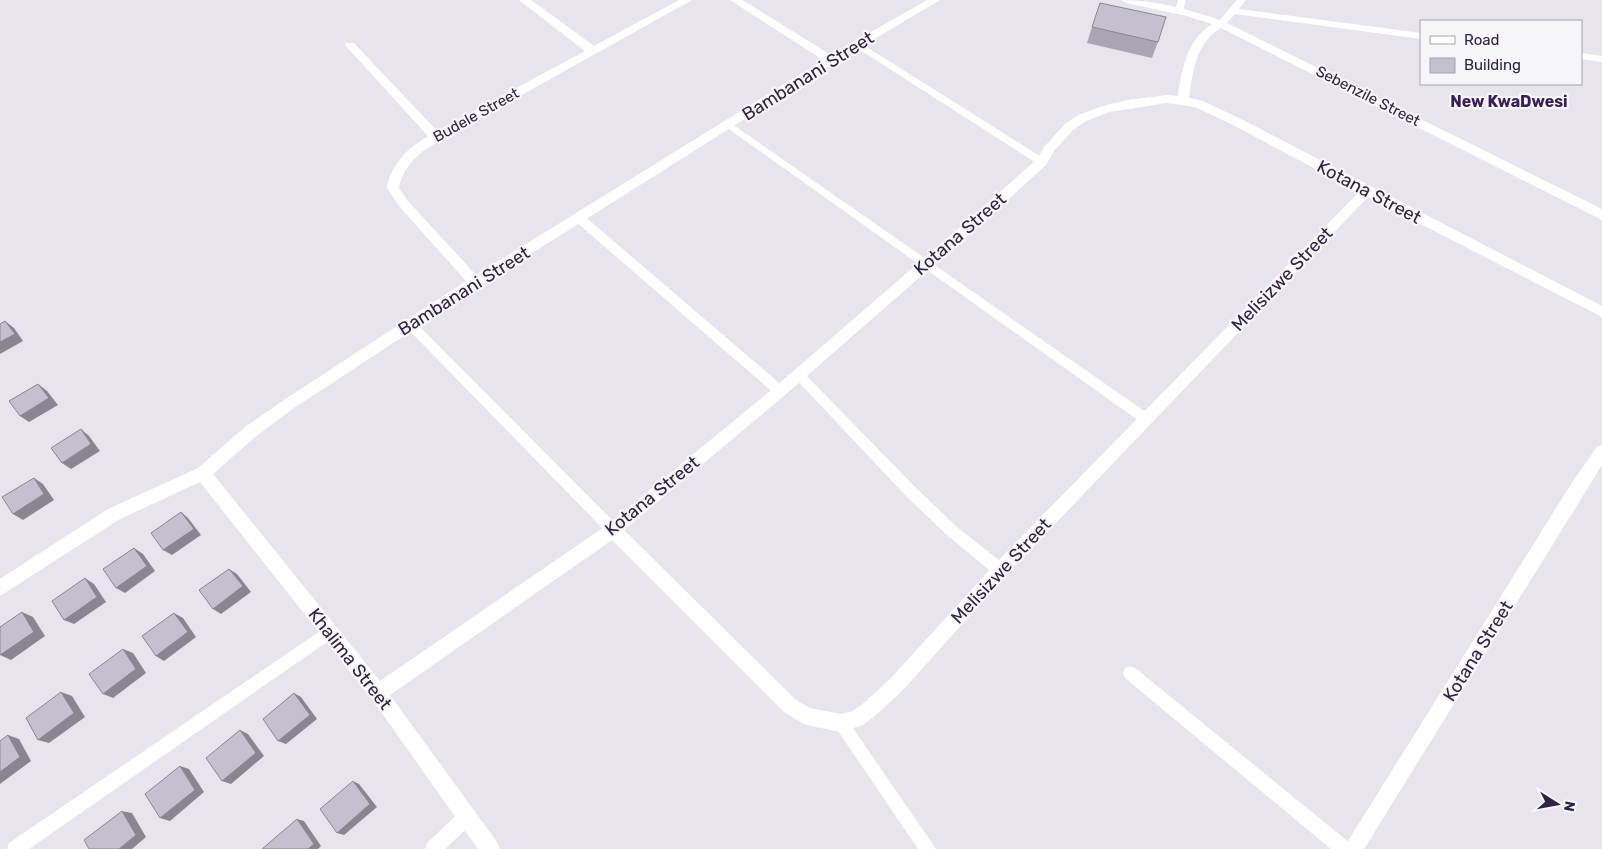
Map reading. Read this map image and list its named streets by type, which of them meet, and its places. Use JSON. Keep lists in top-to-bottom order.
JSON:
{
  "streets": {
    "street": [
      "Bambanani Street",
      "Sebenzile Street",
      "Budele Street",
      "Kotana Street",
      "Melisizwe Street",
      "Khalima Street"
    ]
  },
  "crossings": [
    ["Bambanani Street", "Budele Street"],
    ["Bambanani Street", "Khalima Street"],
    ["Kotana Street", "Melisizwe Street"],
    ["Kotana Street", "Khalima Street"]
  ],
  "districts": ["New KwaDwesi"],
  "legend": ["Road", "Building"],
  "north": "right"
}
